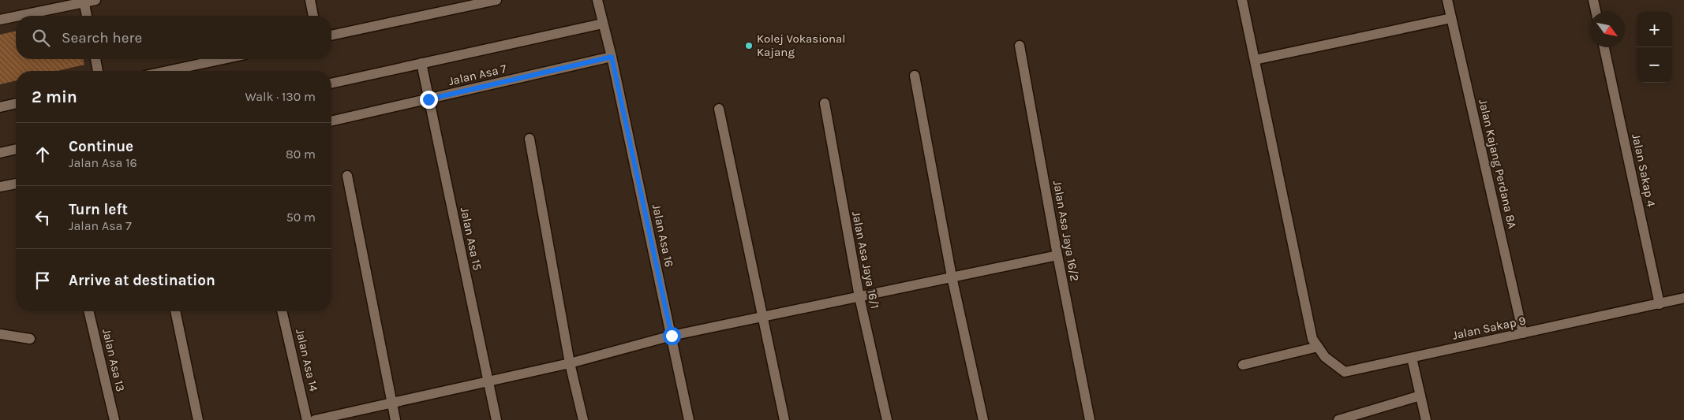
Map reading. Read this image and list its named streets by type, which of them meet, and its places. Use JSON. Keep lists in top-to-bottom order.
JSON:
{
  "streets": {
    "street": [
      "Jalan Asa 7",
      "Jalan Kajang Perdana 8A",
      "Jalan Sakap 4",
      "Jalan Asa Jaya 16/2",
      "Jalan Asa 16",
      "Jalan Asa 15",
      "Jalan Asa Jaya 16/1",
      "Jalan Sakap 9",
      "Jalan Asa 13",
      "Jalan Asa 14"
    ]
  },
  "crossings": [
    ["Jalan Asa 7", "Jalan Asa 16"],
    ["Jalan Asa 7", "Jalan Asa 15"],
    ["Jalan Kajang Perdana 8A", "Jalan Sakap 9"],
    ["Jalan Sakap 4", "Jalan Sakap 9"]
  ],
  "places": ["Kolej Vokasional Kajang"],
  "north": "bottom right",
  "page": {
    "map_buttons": ["+", "−"],
    "search": "Search here",
    "heading": ["2 min", "Walk · 130 m"],
    "list": [
      ["Continue", "Jalan Asa 16", "80 m"],
      ["Turn left", "Jalan Asa 7", "50 m"],
      "Arrive at destination"
    ]
  }
}
